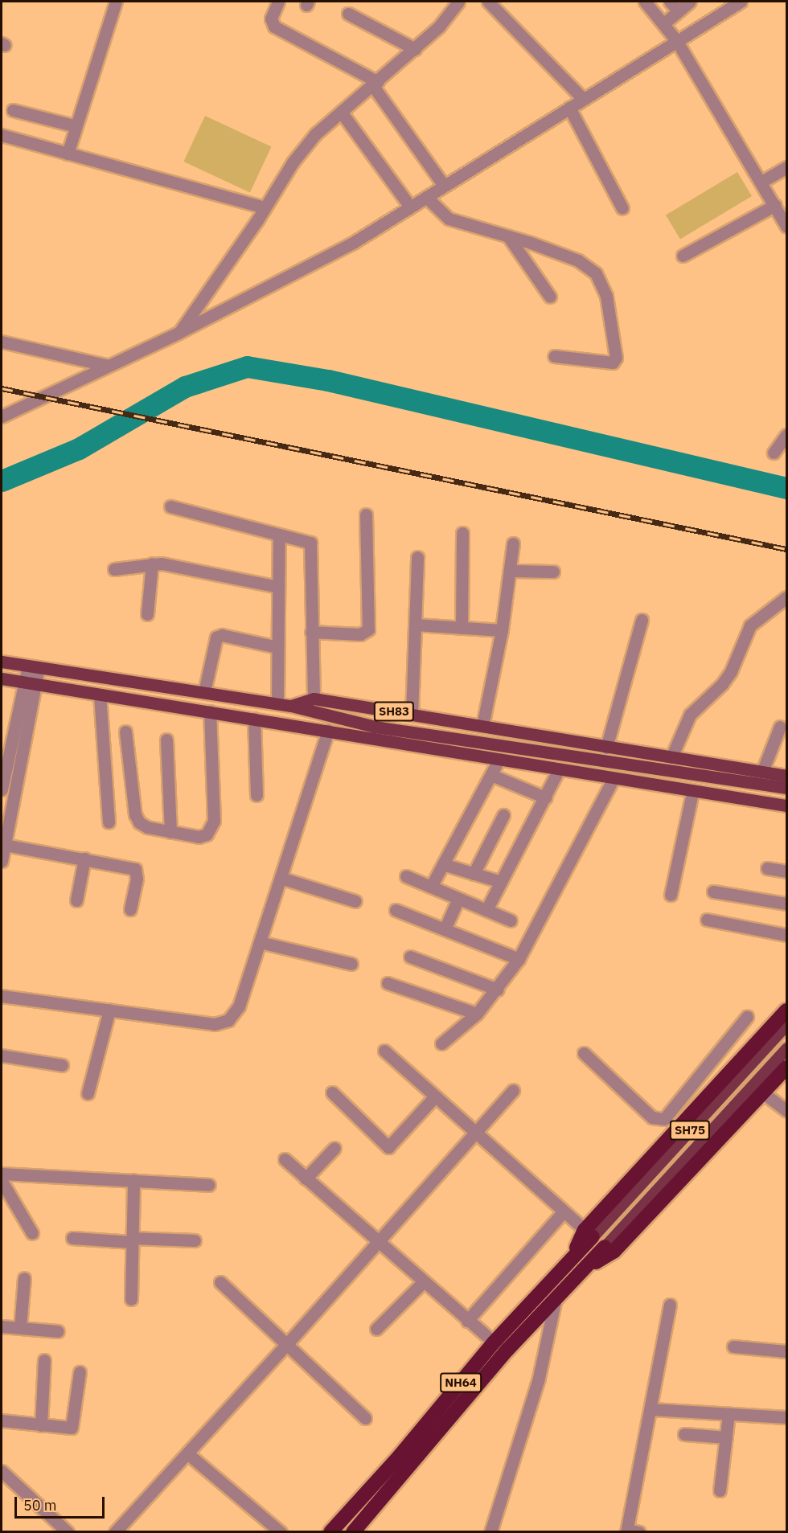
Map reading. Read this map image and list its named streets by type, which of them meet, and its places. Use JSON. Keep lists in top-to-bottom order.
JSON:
{
  "streets": {
    "highway": ["NH64"],
    "main road": ["SH83", "SH75"]
  },
  "crossings": [
    ["SH75", "NH64"]
  ],
  "scale_bar": "50 m"
}
